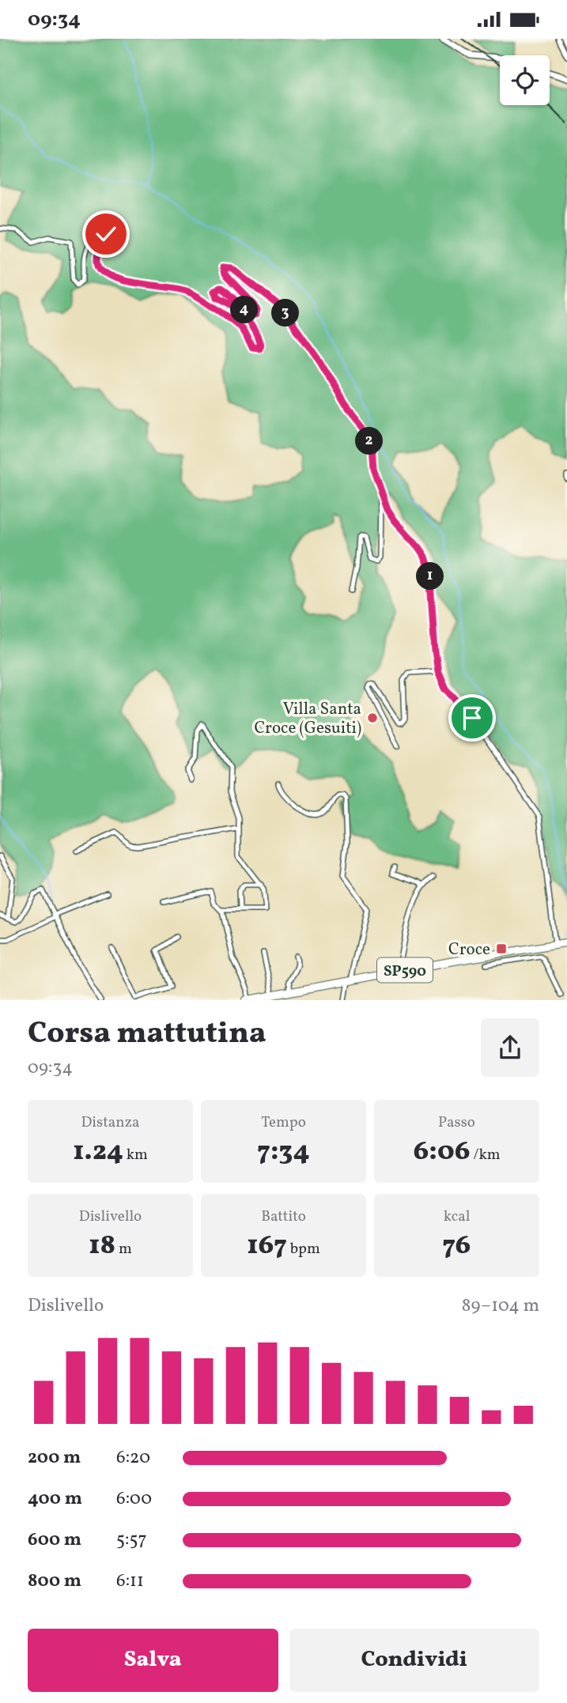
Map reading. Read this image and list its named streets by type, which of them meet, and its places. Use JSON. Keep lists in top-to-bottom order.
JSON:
{
  "streets": {
    "main road": ["SP590"]
  },
  "places": {
    "other": ["Villa Santa Croce (Gesuiti)"],
    "transit": ["Croce"]
  },
  "page": {
    "status": "09:34",
    "pins": [
      "4",
      "3",
      "2",
      "1"
    ],
    "heading": ["Corsa mattutina", "09:34"],
    "stats": [
      ["Distanza", "1.24 km"],
      ["Tempo", "7:34"],
      ["Passo", "6:06 /km"],
      ["Dislivello", "18 m"],
      ["Battito", "167 bpm"],
      ["kcal", "76"]
    ],
    "chart": ["Dislivello", "89–104 m"],
    "list": [
      {
        "name": "200 m",
        "note": "6:20"
      },
      {
        "name": "400 m",
        "note": "6:00"
      },
      {
        "name": "600 m",
        "note": "5:57"
      },
      {
        "name": "800 m",
        "note": "6:11"
      }
    ],
    "buttons": ["Salva", "Condividi"]
  }
}
